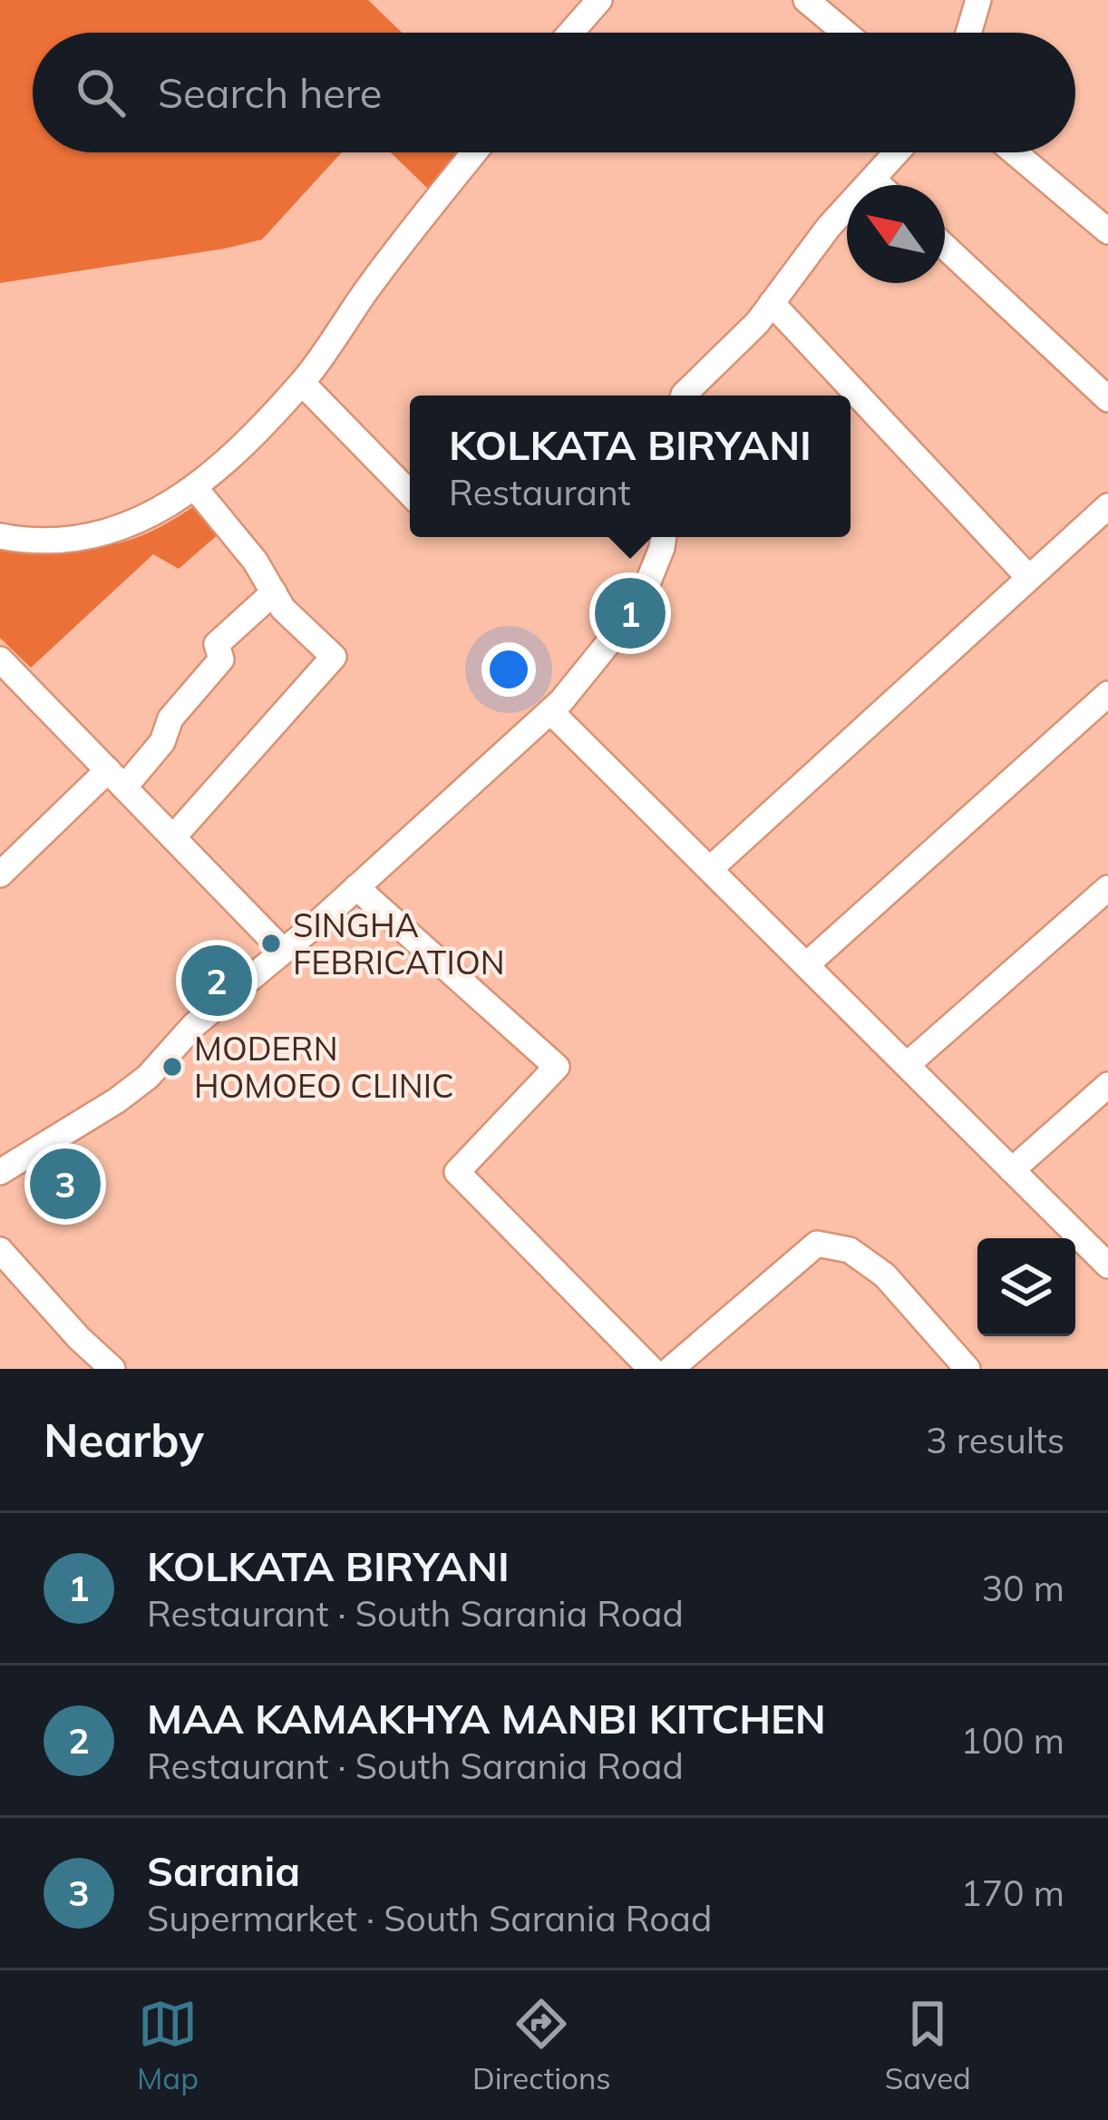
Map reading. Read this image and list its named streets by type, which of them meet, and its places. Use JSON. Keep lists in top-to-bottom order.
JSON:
{
  "places": ["SINGHA FEBRICATION", "MODERN HOMOEO CLINIC"],
  "north": "top left",
  "page": {
    "search": "Search here",
    "popup": ["KOLKATA BIRYANI", "Restaurant"],
    "pins": ["1", "2", "3"],
    "heading": ["Nearby", "3 results"],
    "list": [
      {
        "mark": "1",
        "name": "KOLKATA BIRYANI",
        "note": "Restaurant · South Sarania Road",
        "value": "30 m"
      },
      {
        "mark": "2",
        "name": "MAA KAMAKHYA MANBI KITCHEN",
        "note": "Restaurant · South Sarania Road",
        "value": "100 m"
      },
      {
        "mark": "3",
        "name": "Sarania",
        "note": "Supermarket · South Sarania Road",
        "value": "170 m"
      }
    ],
    "nav": ["Map", "Directions", "Saved"]
  }
}
